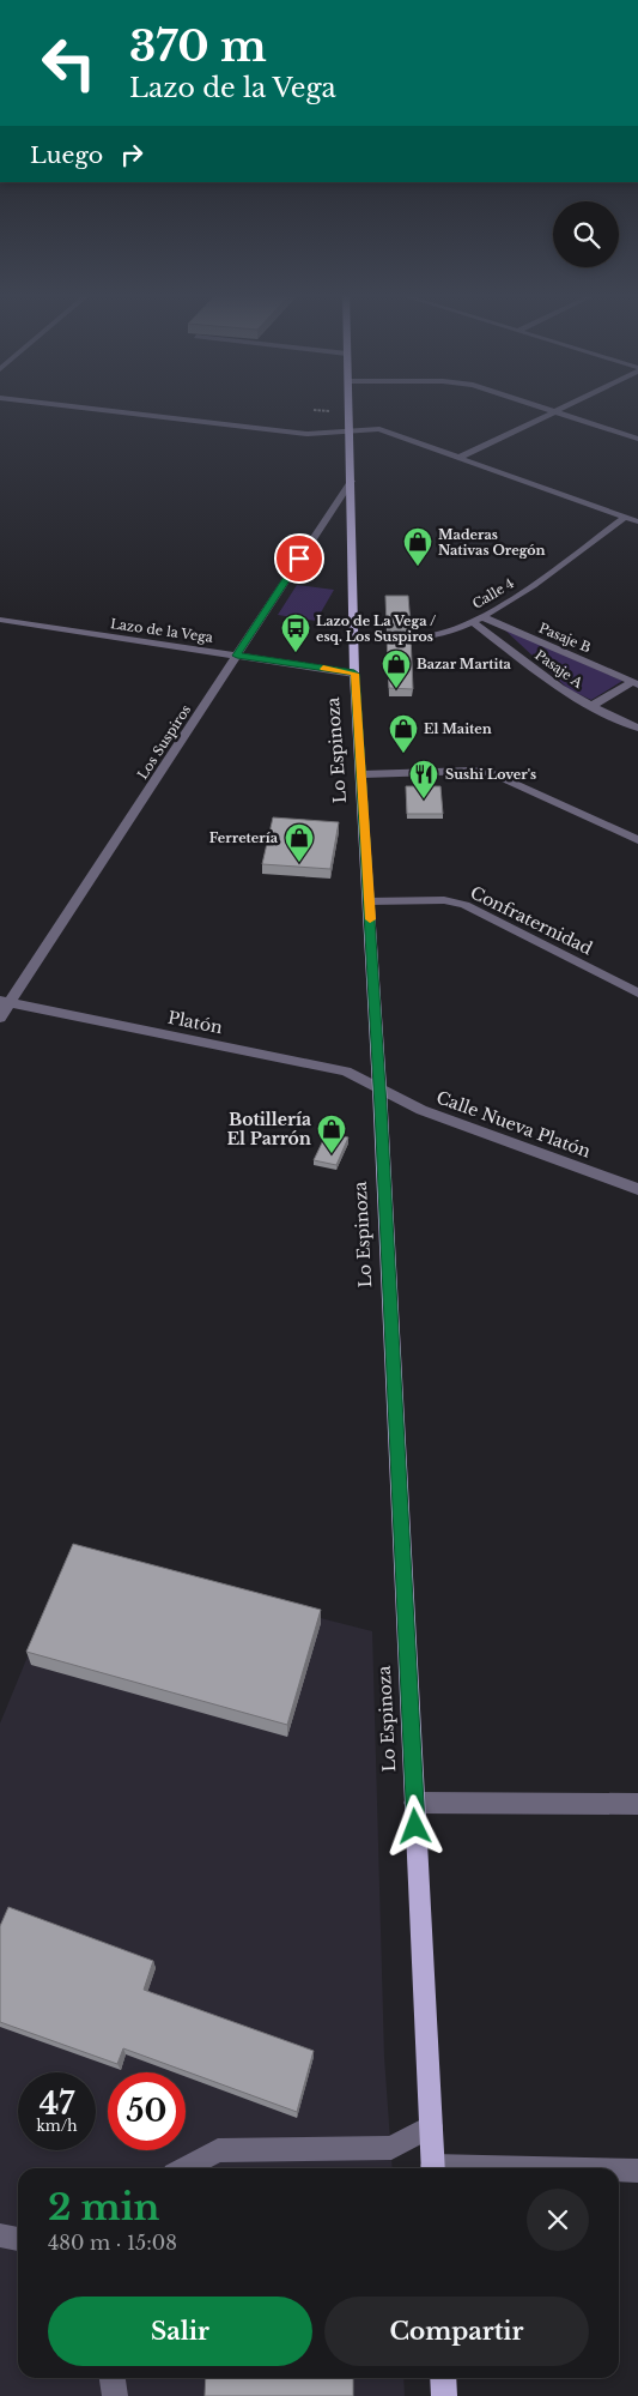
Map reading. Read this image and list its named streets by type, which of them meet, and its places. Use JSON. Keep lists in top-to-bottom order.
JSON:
{
  "streets": {
    "main road": ["Lo Espinoza"],
    "street": [
      "Calle 4",
      "Lazo de la Vega",
      "Pasaje B",
      "Pasaje A",
      "Los Suspiros",
      "Confraternidad",
      "Platón",
      "Calle Nueva Platón"
    ]
  },
  "crossings": [
    ["Calle 4", "Pasaje B"],
    ["Calle 4", "Pasaje A"],
    ["Calle 4", "Lo Espinoza"],
    ["Lazo de la Vega", "Los Suspiros"],
    ["Lazo de la Vega", "Lo Espinoza"],
    ["Pasaje B", "Pasaje A"],
    ["Los Suspiros", "Lo Espinoza"],
    ["Los Suspiros", "Platón"],
    ["Lo Espinoza", "Confraternidad"],
    ["Lo Espinoza", "Platón"],
    ["Lo Espinoza", "Calle Nueva Platón"],
    ["Platón", "Calle Nueva Platón"]
  ],
  "places": {
    "shop": [
      "Maderas Nativas Oregón",
      "Bazar Martita",
      "El Maiten",
      "Ferretería",
      "Botillería El Parrón"
    ],
    "bus stop": ["Lazo de La Vega / esq. Los Suspiros"],
    "restaurant": ["Sushi Lover's"]
  },
  "page": {
    "turn": ["370 m", "Lazo de la Vega"],
    "then": "Luego",
    "speed": "47 km/h",
    "limit": "50",
    "heading": ["2 min", "480 m · 15:08"],
    "buttons": ["Salir", "Compartir"]
  }
}
